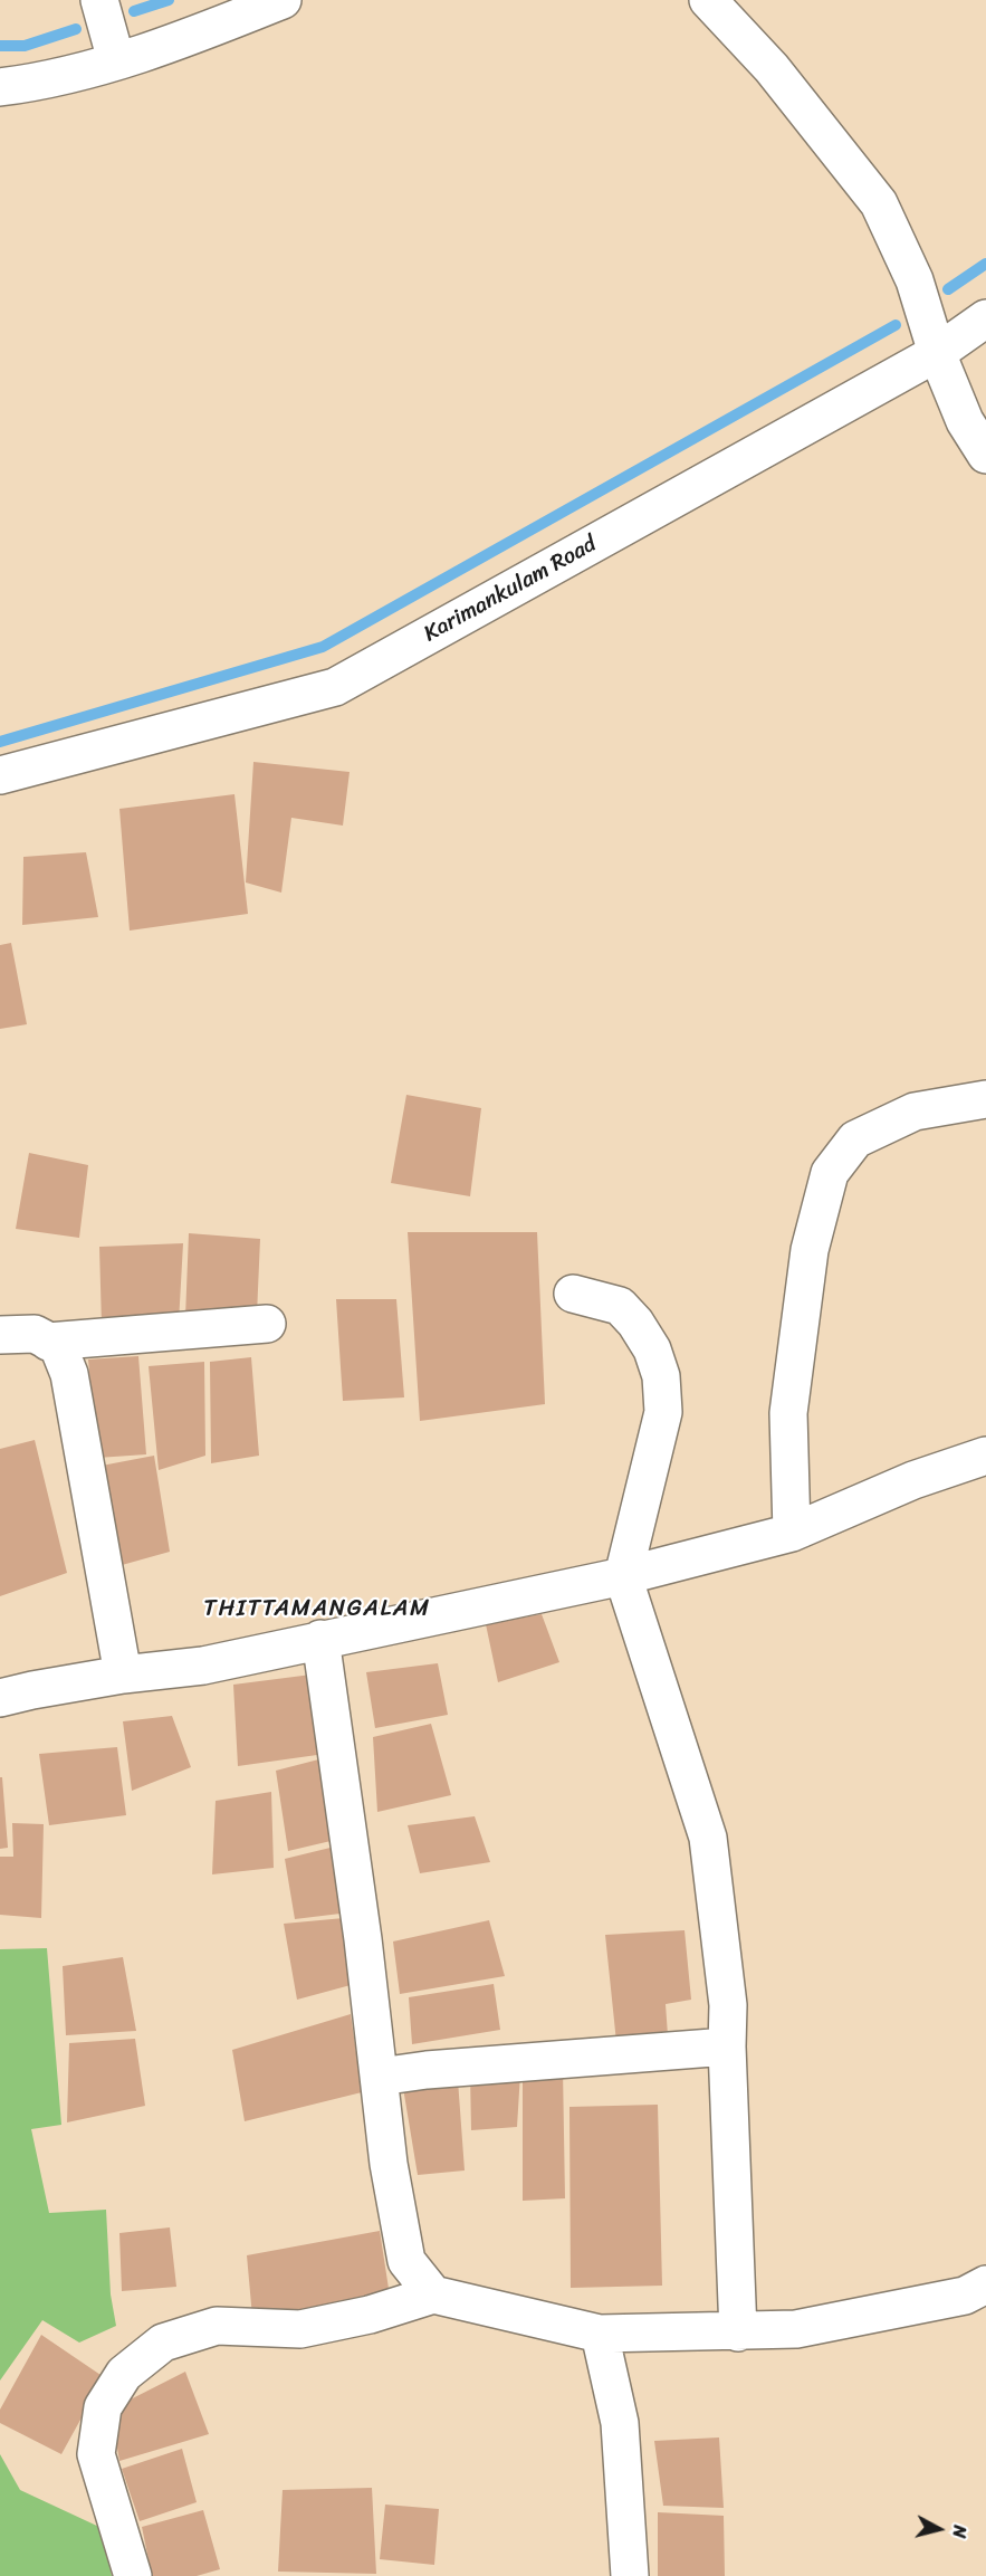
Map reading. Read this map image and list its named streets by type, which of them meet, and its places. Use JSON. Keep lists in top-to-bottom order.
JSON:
{
  "streets": {
    "street": ["Karimankulam Road"]
  },
  "districts": ["THITTAMANGALAM"],
  "north": "right"
}
